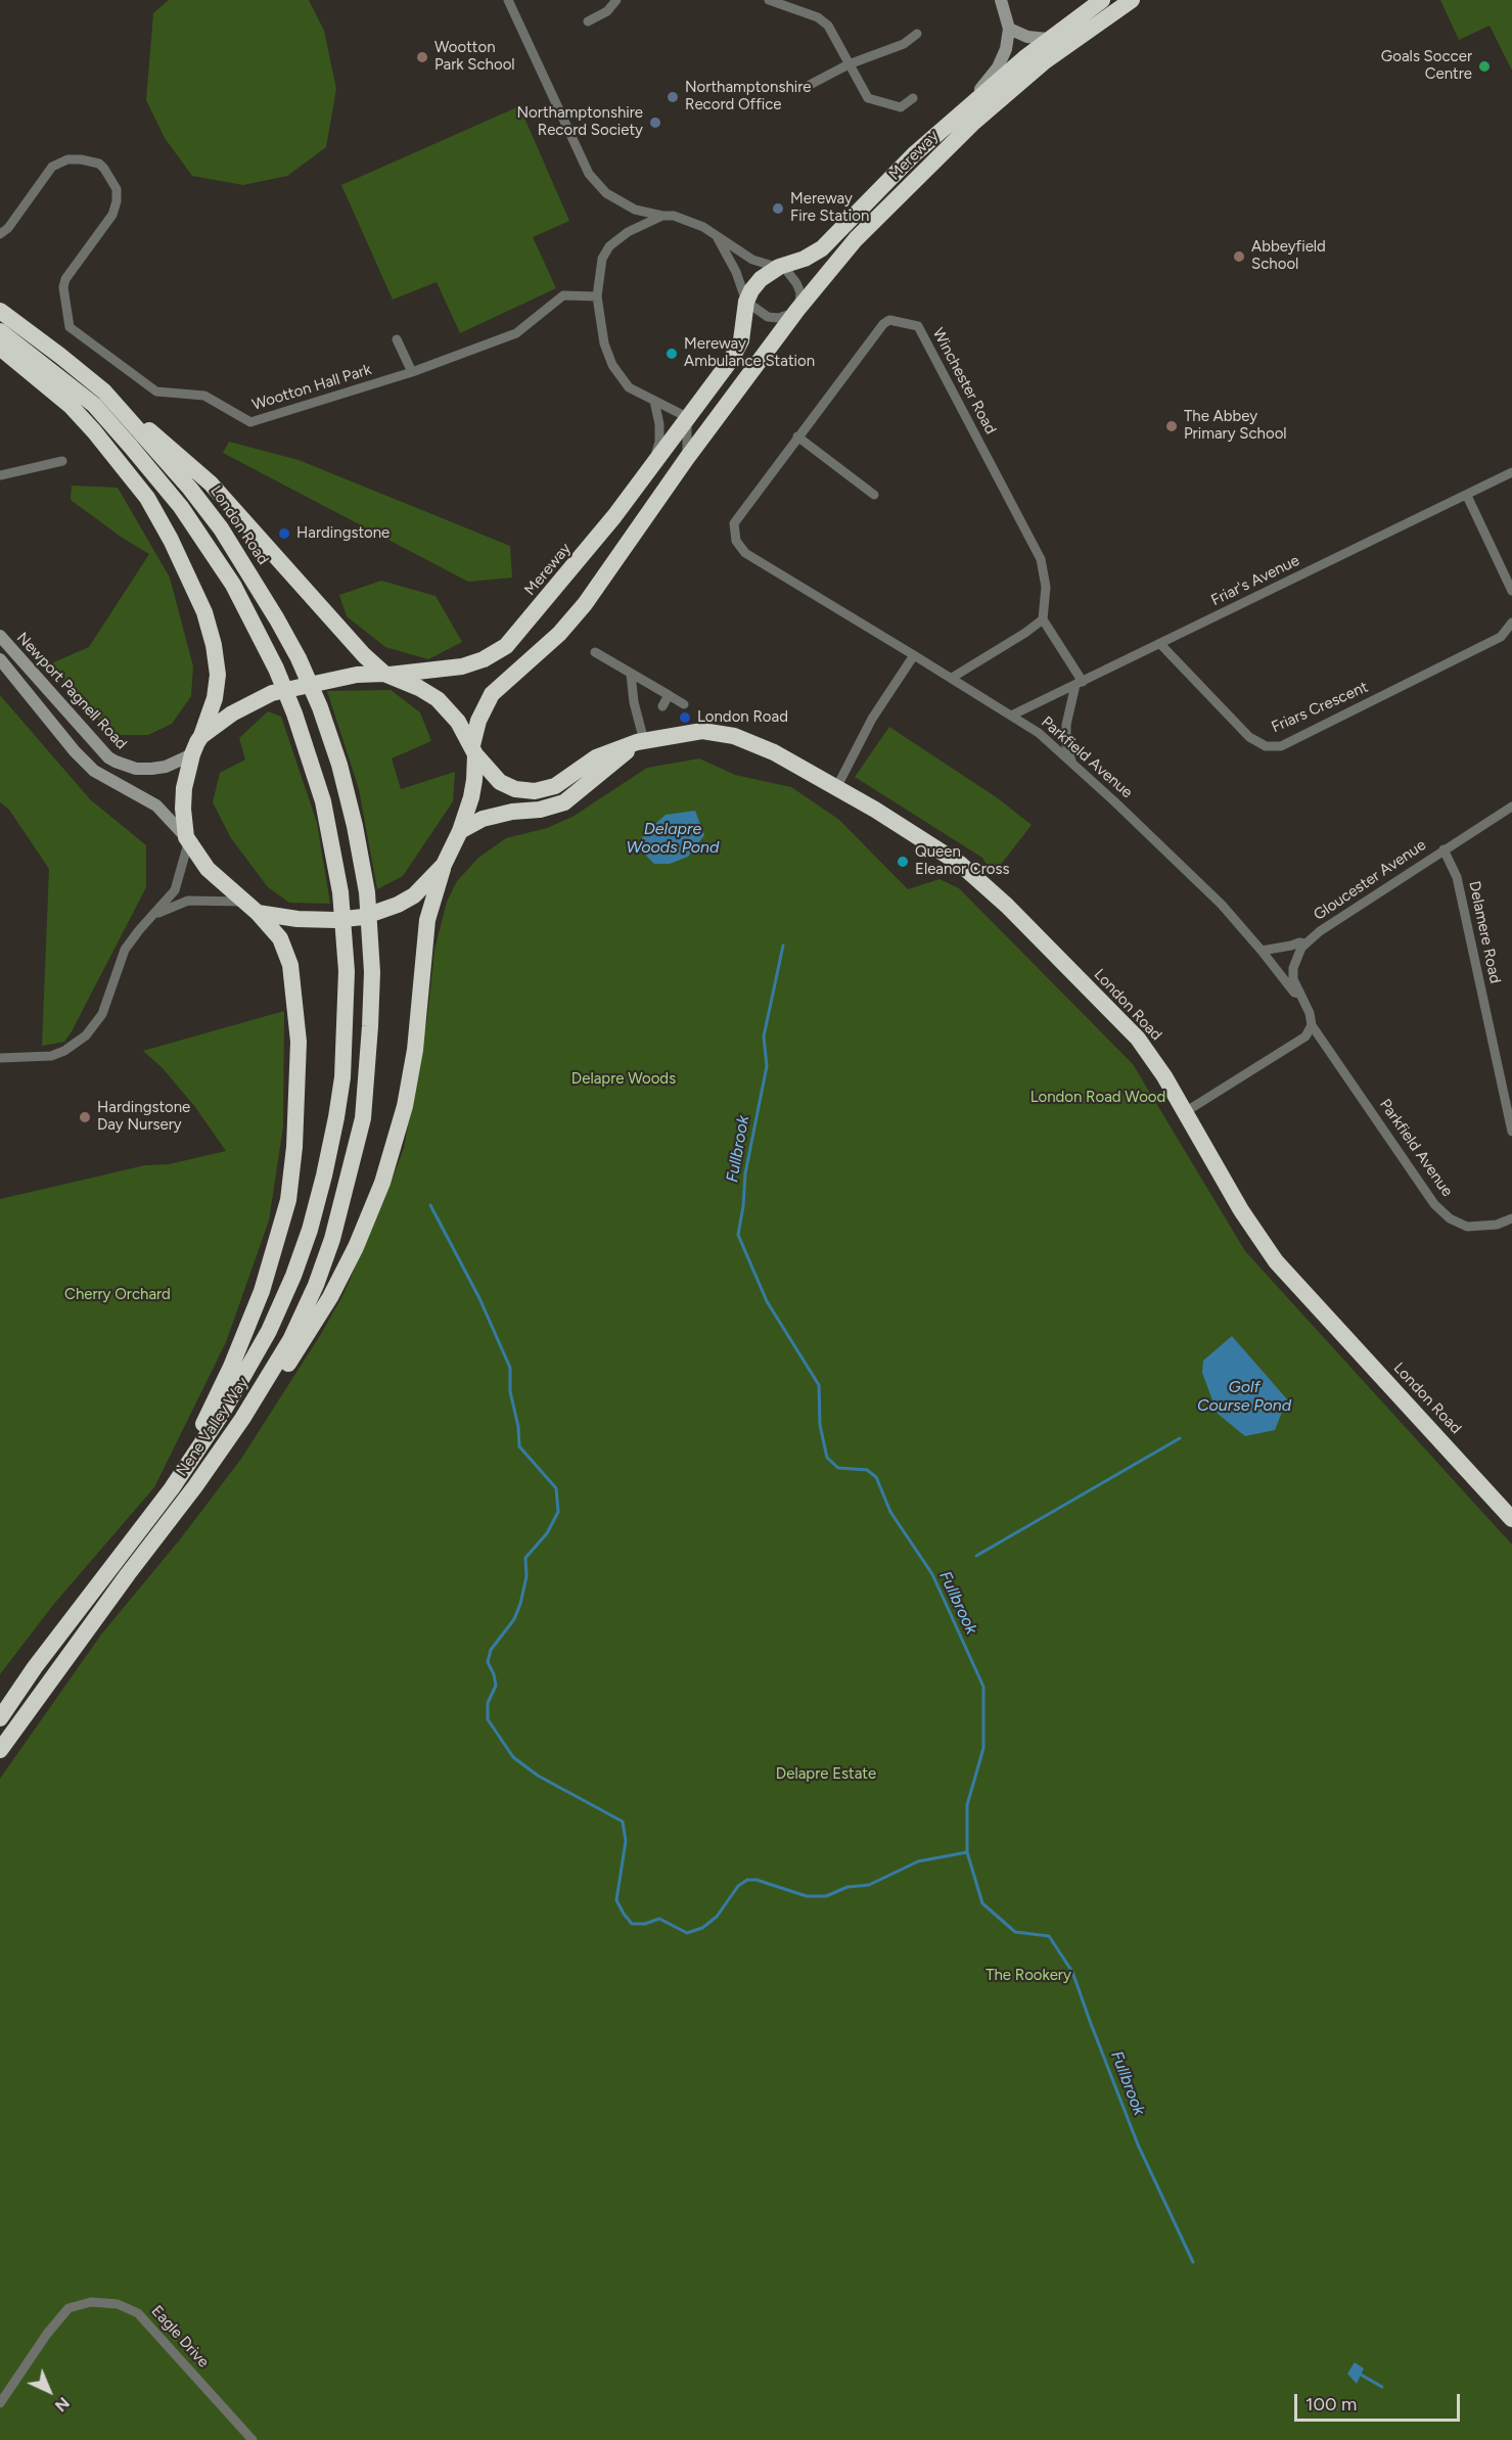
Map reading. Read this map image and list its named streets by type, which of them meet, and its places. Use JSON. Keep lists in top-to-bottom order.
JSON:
{
  "streets": {
    "highway": ["Mereway", "London Road", "Nene Valley Way"],
    "main road": ["Newport Pagnell Road"],
    "street": [
      "Winchester Road",
      "Wootton Hall Park",
      "Friar's Avenue",
      "Friars Crescent",
      "Parkfield Avenue",
      "Gloucester Avenue",
      "Delamere Road",
      "Eagle Drive"
    ]
  },
  "crossings": [
    ["Mereway", "Wootton Hall Park"],
    ["Mereway", "London Road"],
    ["Winchester Road", "Parkfield Avenue"],
    ["London Road", "Nene Valley Way"],
    ["Friar's Avenue", "Friars Crescent"],
    ["Friar's Avenue", "Parkfield Avenue"],
    ["Gloucester Avenue", "Delamere Road"]
  ],
  "water": ["Delapre Woods Pond", "Fullbrook", "Golf Course Pond"],
  "parks": [
    "Delapre Woods",
    "London Road Wood",
    "Cherry Orchard",
    "Delapre Estate",
    "The Rookery"
  ],
  "places": [
    "Wootton Park School",
    "Goals Soccer Centre",
    "Northamptonshire Record Office",
    "Northamptonshire Record Society",
    "Mereway Fire Station",
    "Abbeyfield School",
    "Mereway Ambulance Station",
    "The Abbey Primary School",
    "Hardingstone",
    "London Road",
    "Queen Eleanor Cross",
    "Hardingstone Day Nursery"
  ],
  "scale_bar": "100 m",
  "north": "bottom right"
}
